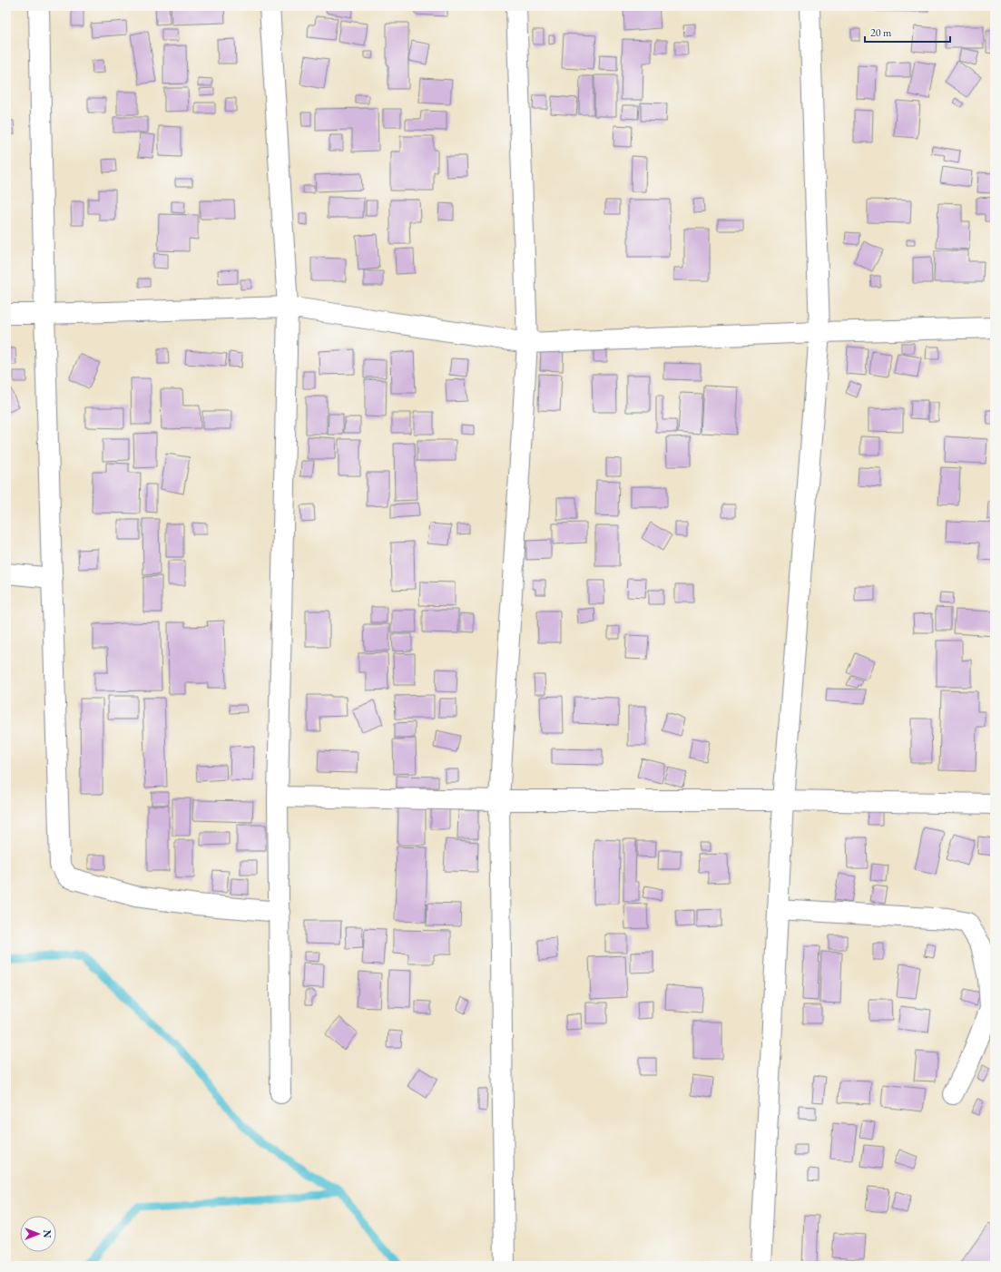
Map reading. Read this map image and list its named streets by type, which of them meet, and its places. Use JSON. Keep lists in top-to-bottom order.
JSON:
{
  "scale_bar": "20 m",
  "north": "right"
}
